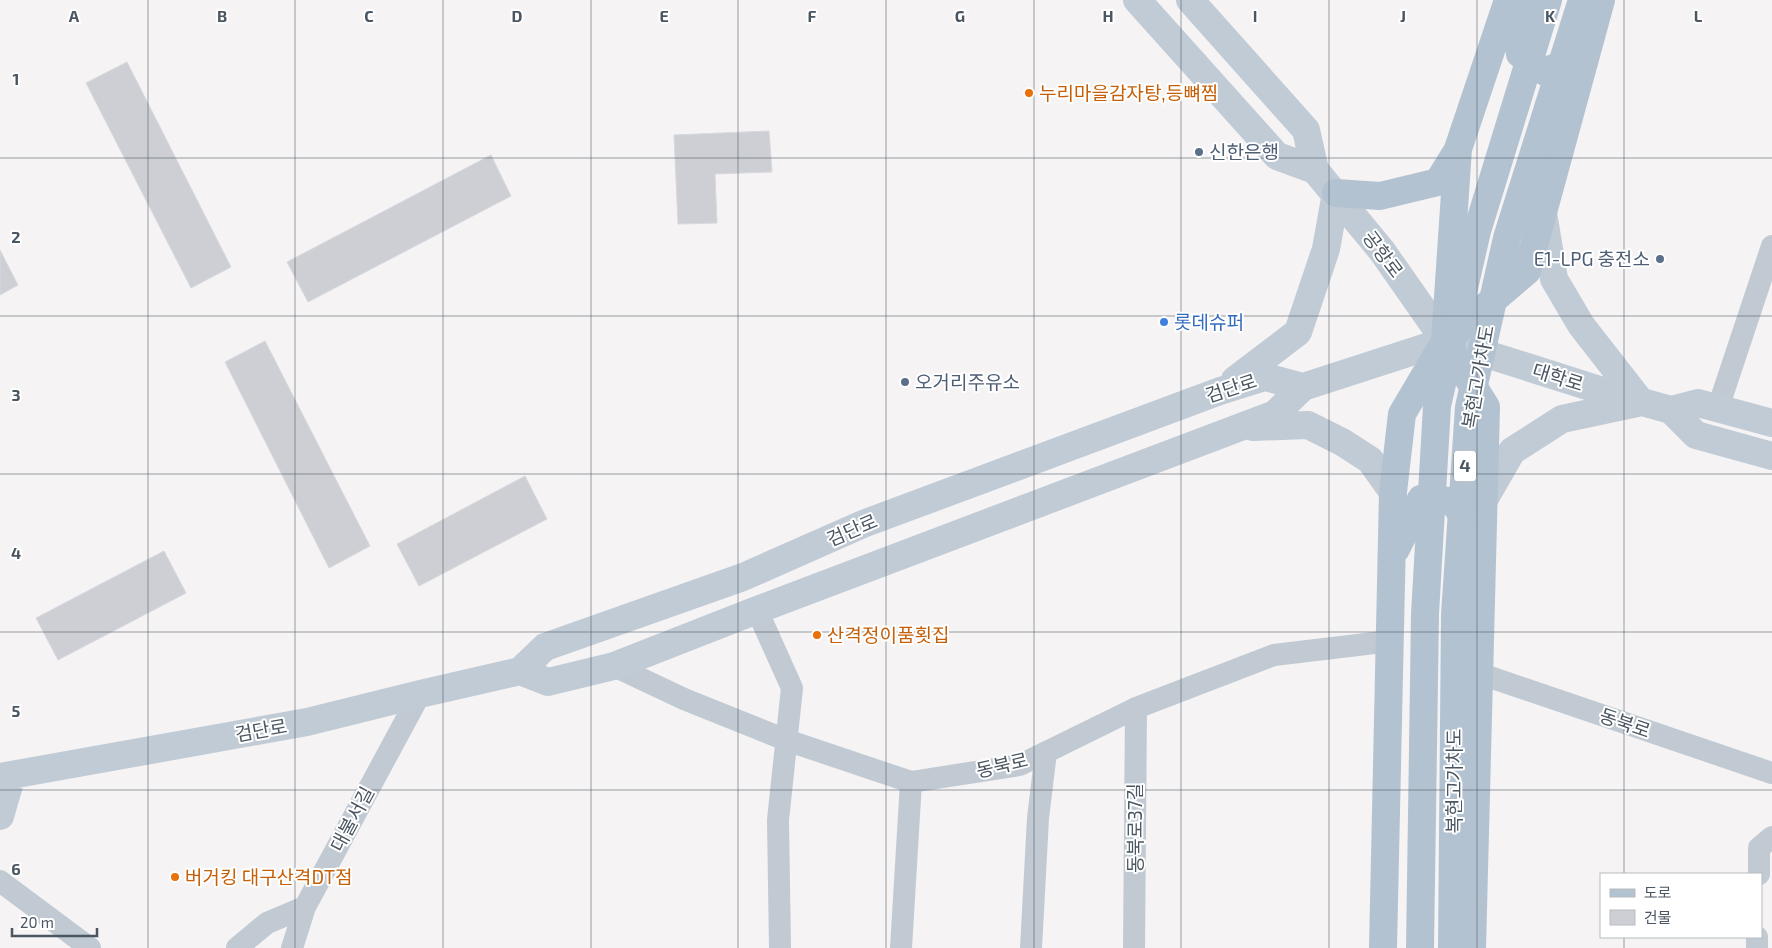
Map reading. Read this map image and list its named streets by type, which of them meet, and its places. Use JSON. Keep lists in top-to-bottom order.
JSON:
{
  "streets": {
    "main road": [
      "공항로",
      "복현고가차도",
      "대학로",
      "검단로",
      "4"
    ],
    "street": ["동북로", "대불서길", "동북로37길"]
  },
  "crossings": [
    ["공항로", "대학로"],
    ["검단로", "동북로"],
    ["검단로", "대불서길"],
    ["동북로", "동북로37길"]
  ],
  "places": [
    "누리마을감자탕,등뼈찜",
    "신한은행",
    "E1-LPG 충전소",
    "롯데슈퍼",
    "오거리주유소",
    "산격정이품횟집",
    "버거킹 대구산격DT점"
  ],
  "legend": ["도로", "건물"],
  "scale_bar": "20 m",
  "grid": {
    "columns": [
      "A",
      "B",
      "C",
      "D",
      "E",
      "F",
      "G",
      "H",
      "I",
      "J",
      "K",
      "L"
    ],
    "rows": [
      "1",
      "2",
      "3",
      "4",
      "5",
      "6"
    ]
  }
}
